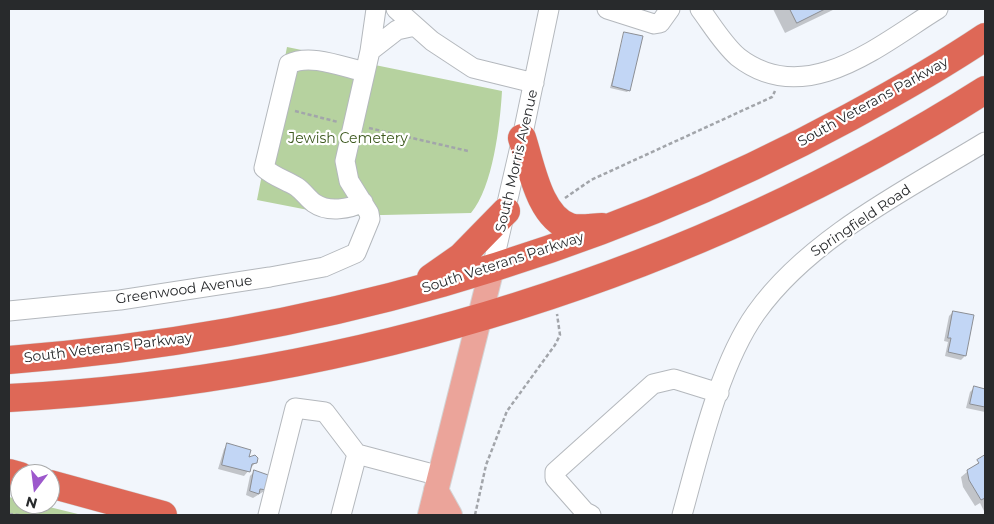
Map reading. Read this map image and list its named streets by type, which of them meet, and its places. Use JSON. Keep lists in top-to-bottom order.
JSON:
{
  "streets": {
    "highway": ["South Veterans Parkway"],
    "main road": ["South Morris Avenue"],
    "street": ["Springfield Road", "Greenwood Avenue"]
  },
  "crossings": [
    ["South Veterans Parkway", "South Morris Avenue"]
  ],
  "parks": ["Jewish Cemetery"],
  "north": "bottom"
}
